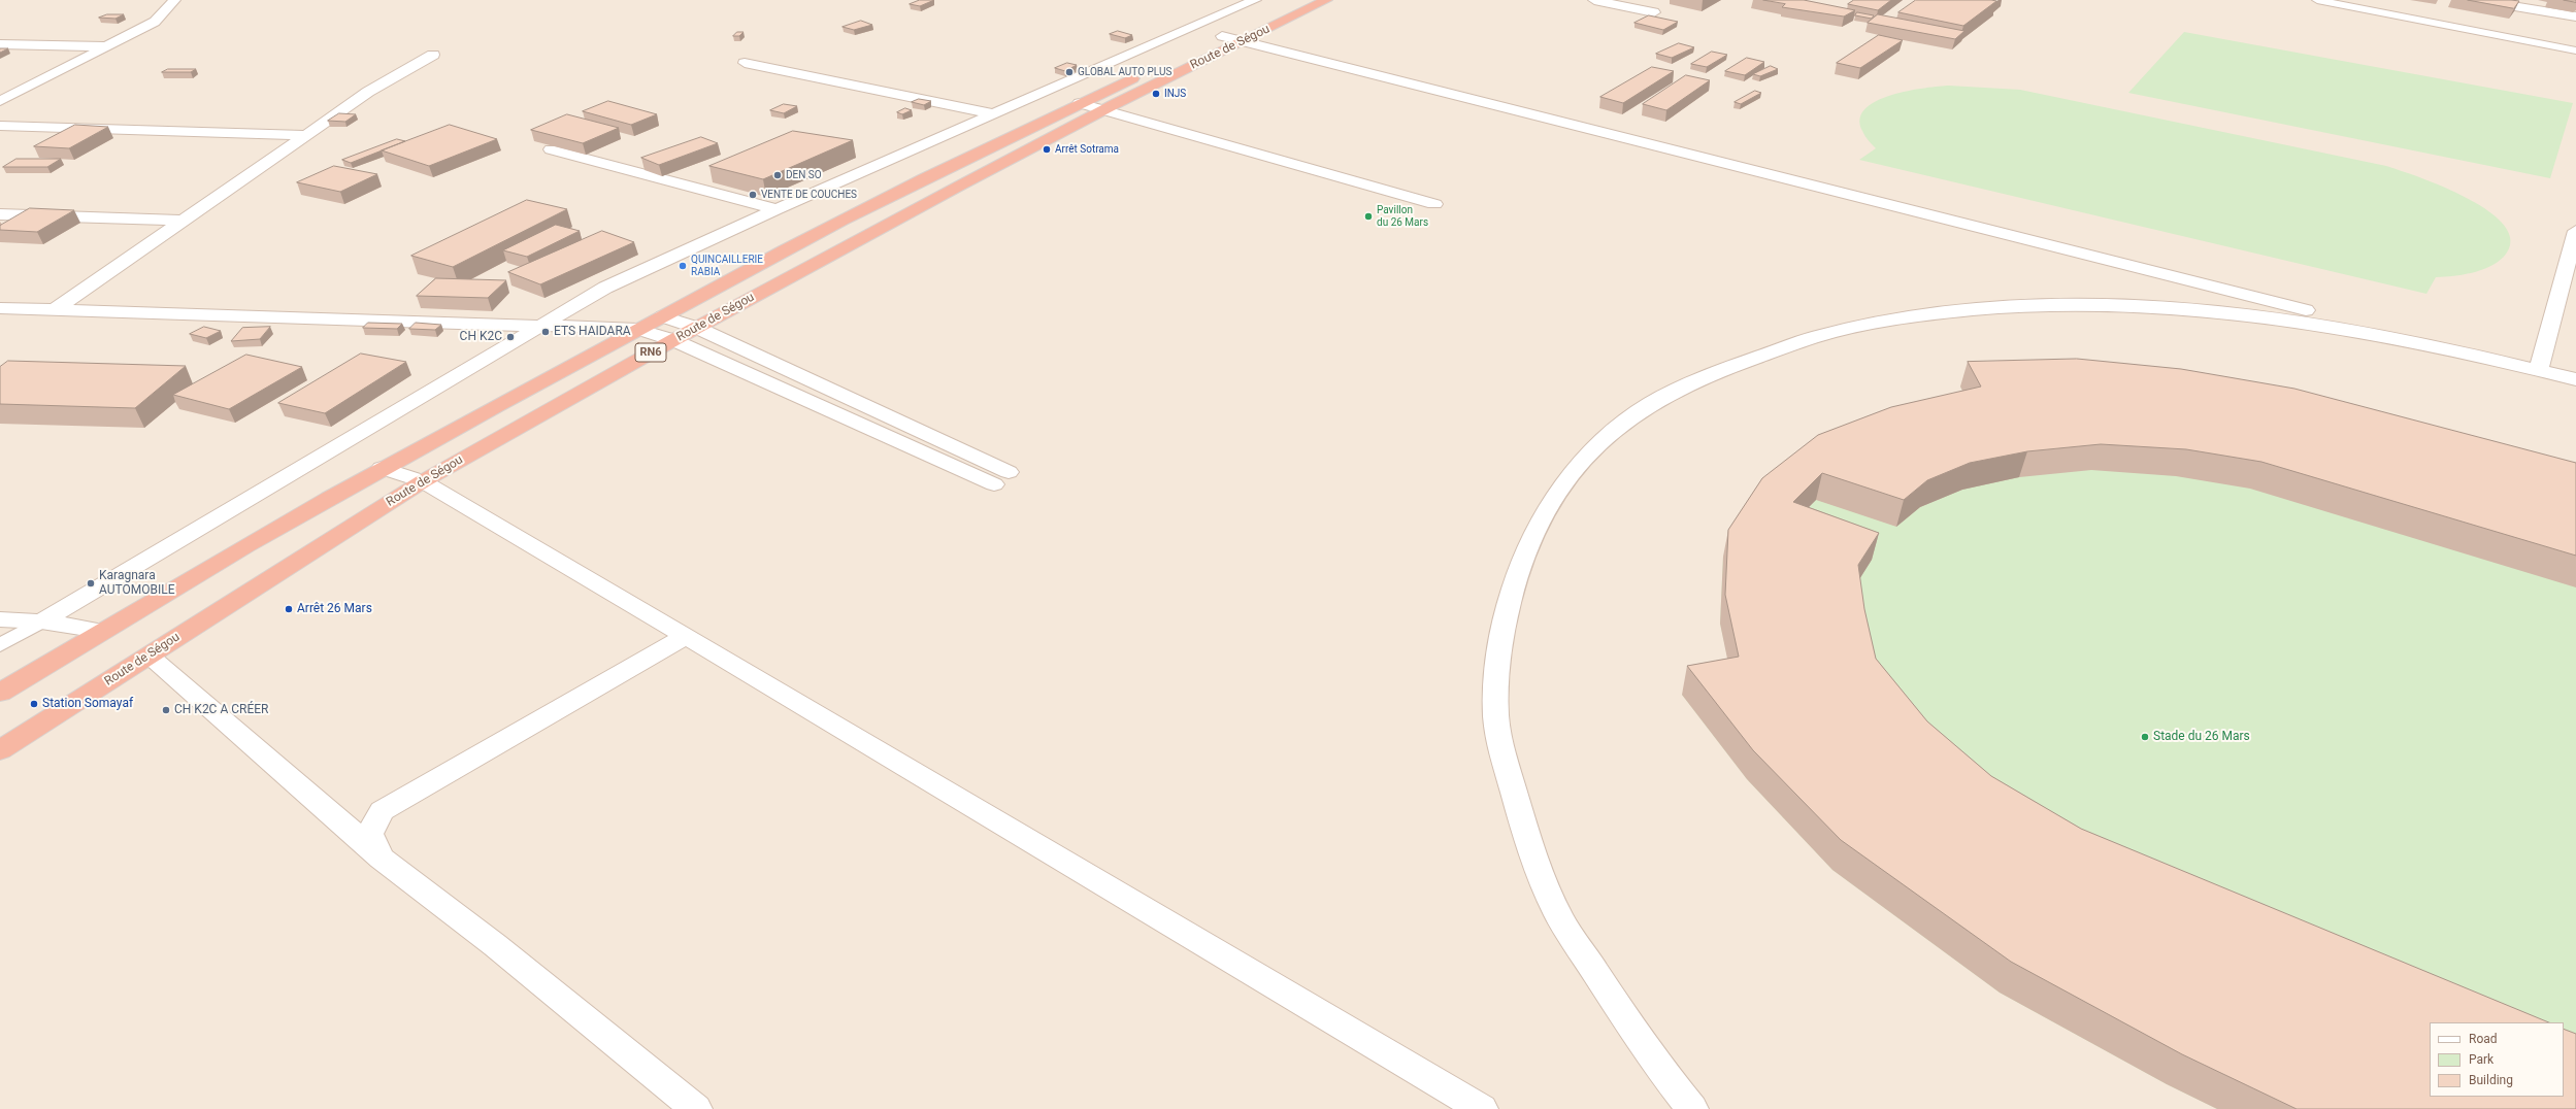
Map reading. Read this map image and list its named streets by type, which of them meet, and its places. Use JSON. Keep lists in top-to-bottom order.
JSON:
{
  "streets": {
    "highway": ["Route de Ségou", "RN6"]
  },
  "places": [
    "GLOBAL AUTO PLUS",
    "INJS",
    "Arrêt Sotrama",
    "DEN SO",
    "VENTE DE COUCHES",
    "Pavillon du 26 Mars",
    "QUINCAILLERIE RABIA",
    "ETS HAIDARA",
    "CH K2C",
    "Karagnara AUTOMOBILE",
    "Arrêt 26 Mars",
    "Station Somayaf",
    "CH K2C A CRÉER",
    "Stade du 26 Mars"
  ],
  "legend": ["Road", "Park", "Building"]
}
